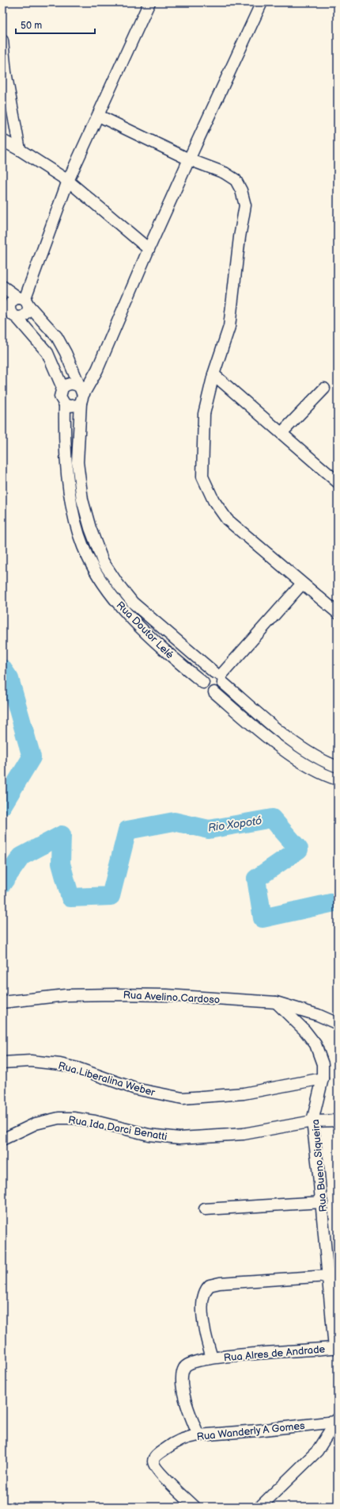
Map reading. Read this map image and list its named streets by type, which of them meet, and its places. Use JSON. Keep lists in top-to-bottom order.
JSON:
{
  "streets": {
    "street": [
      "Rua Doutor Lelé",
      "Rua Avelino Cardoso",
      "Rua Liberalina Weber",
      "Rua Ida Darci Benatti",
      "Rua Bueno Siqueira",
      "Rua Alres de Andrade",
      "Rua Wanderly A Gomes"
    ]
  },
  "crossings": [
    ["Rua Avelino Cardoso", "Rua Bueno Siqueira"],
    ["Rua Liberalina Weber", "Rua Bueno Siqueira"],
    ["Rua Ida Darci Benatti", "Rua Bueno Siqueira"],
    ["Rua Bueno Siqueira", "Rua Alres de Andrade"],
    ["Rua Alres de Andrade", "Rua Wanderly A Gomes"]
  ],
  "water": ["Rio Xopotó"],
  "scale_bar": "50 m"
}
